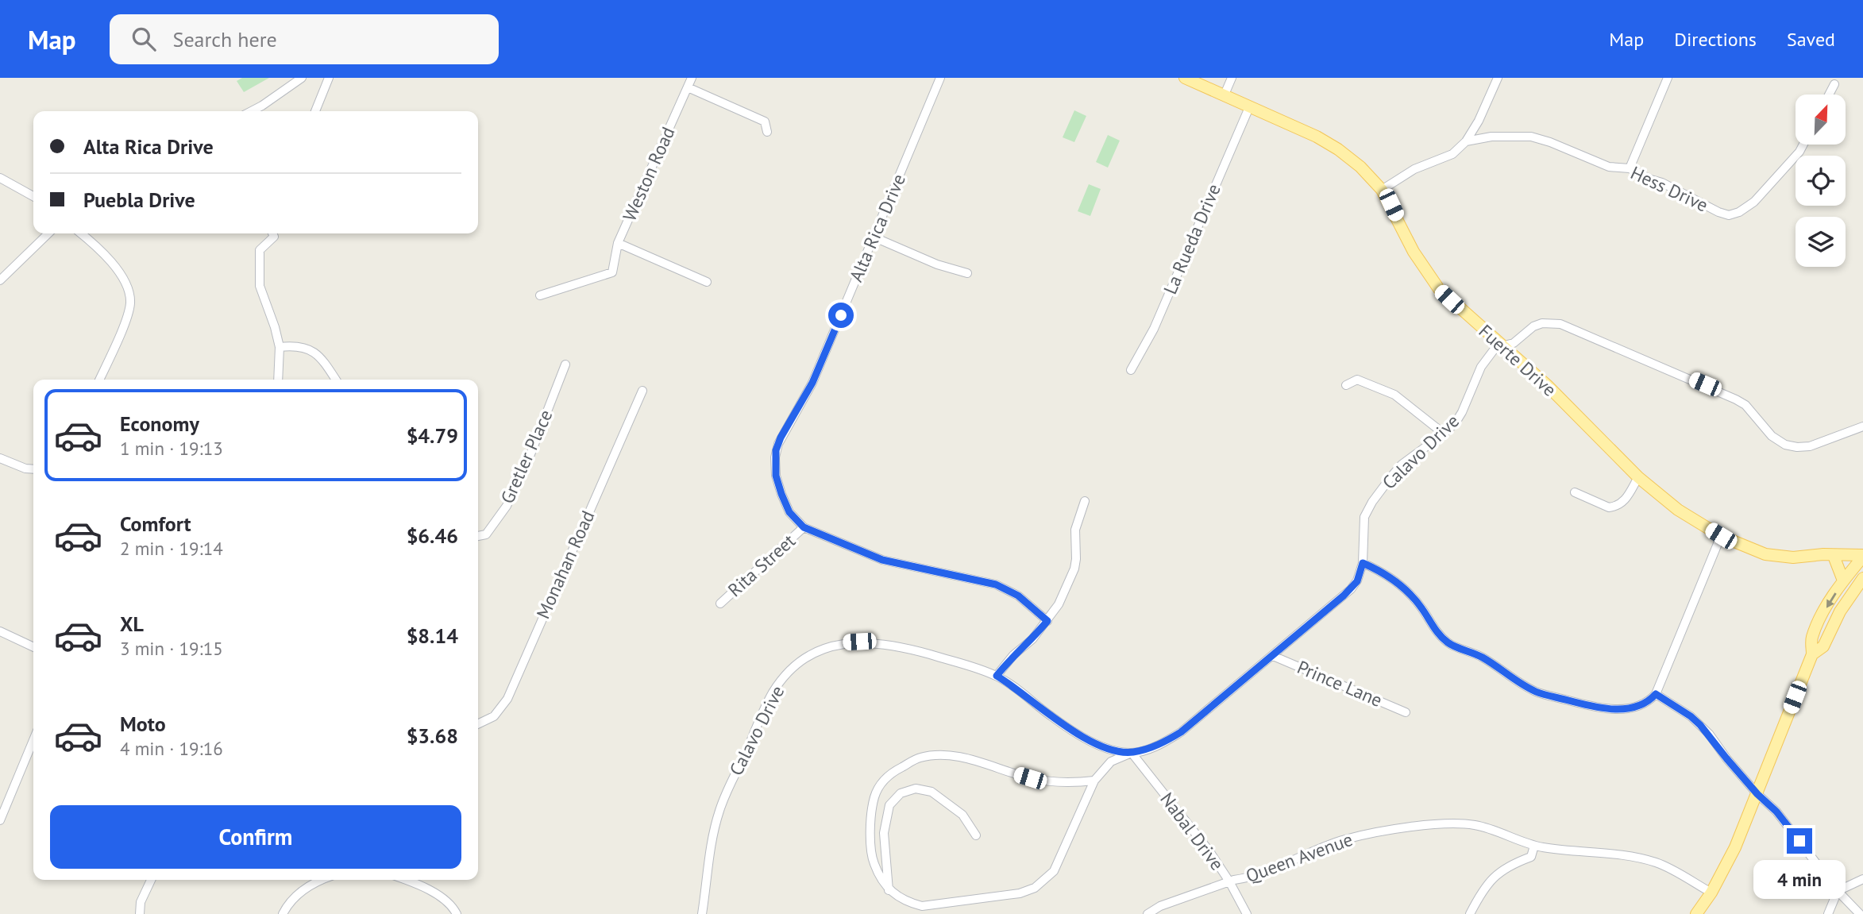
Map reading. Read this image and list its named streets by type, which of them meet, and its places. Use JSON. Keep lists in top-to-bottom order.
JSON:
{
  "streets": {
    "main road": ["Fuerte Drive"],
    "street": [
      "Weston Road",
      "Hess Drive",
      "Alta Rica Drive",
      "La Rueda Drive",
      "Calavo Drive",
      "Gretler Place",
      "Monahan Road",
      "Rita Street",
      "Prince Lane",
      "Nabal Drive",
      "Queen Avenue"
    ]
  },
  "crossings": [
    ["Alta Rica Drive", "Rita Street"],
    ["La Rueda Drive", "Fuerte Drive"],
    ["Fuerte Drive", "Calavo Drive"],
    ["Calavo Drive", "Prince Lane"],
    ["Calavo Drive", "Nabal Drive"],
    ["Nabal Drive", "Queen Avenue"]
  ],
  "north": "top right",
  "page": {
    "header": "Map",
    "search": "Search here",
    "nav": ["Map", "Directions", "Saved"],
    "banner": ["Alta Rica Drive", "Puebla Drive"],
    "list": [
      {
        "name": "Economy",
        "note": "1 min · 19:13",
        "value": "$4.79"
      },
      {
        "name": "Comfort",
        "note": "2 min · 19:14",
        "value": "$6.46"
      },
      {
        "name": "XL",
        "note": "3 min · 19:15",
        "value": "$8.14"
      },
      {
        "name": "Moto",
        "note": "4 min · 19:16",
        "value": "$3.68"
      }
    ],
    "buttons": "Confirm",
    "bubble": "4 min"
  }
}
